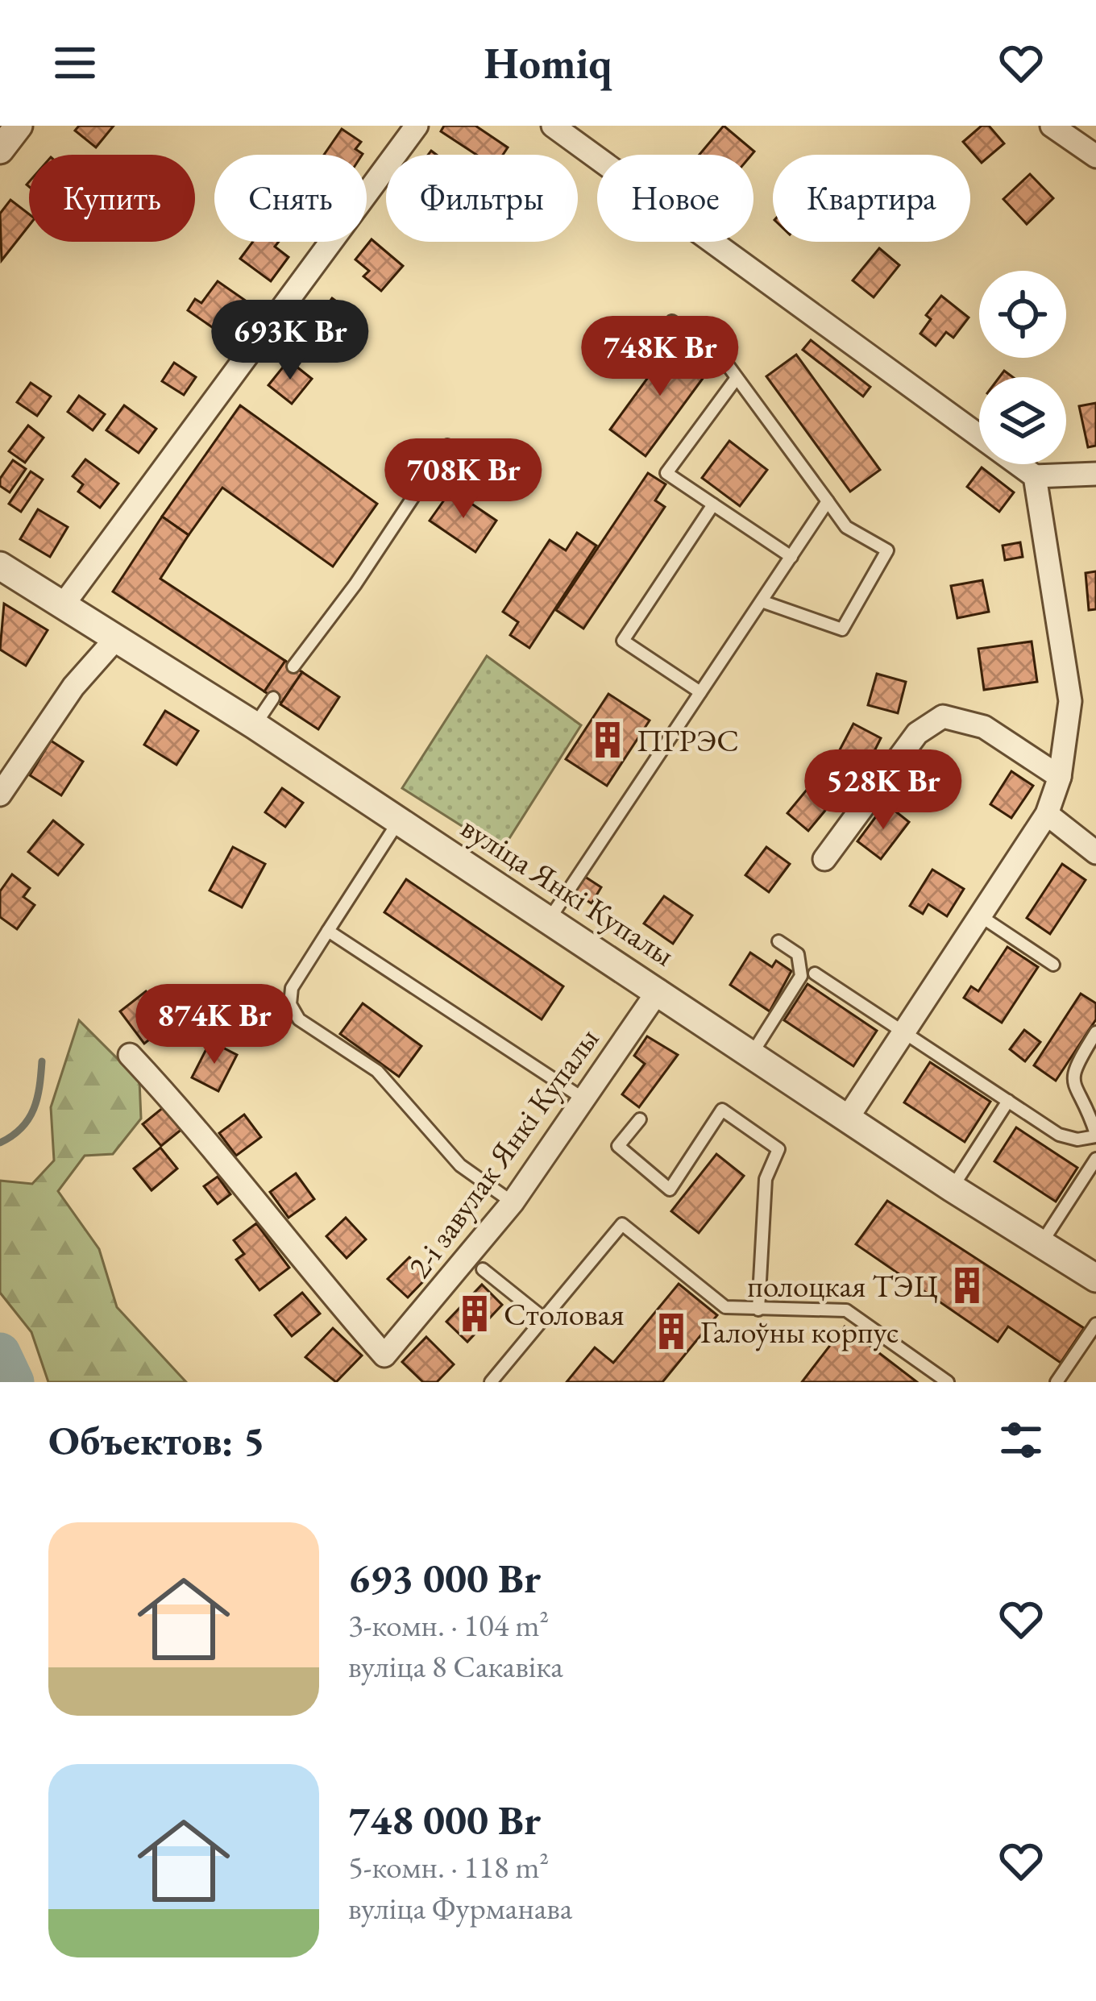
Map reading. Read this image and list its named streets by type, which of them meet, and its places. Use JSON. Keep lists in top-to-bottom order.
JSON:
{
  "streets": {
    "street": ["вуліца Янкі Купалы", "2-і завулак Янкі Купалы"]
  },
  "crossings": [
    ["вуліца Янкі Купалы", "2-і завулак Янкі Купалы"]
  ],
  "places": {
    "building": [
      "ПГРЭС",
      "полоцкая ТЭЦ",
      "Столовая",
      "Галоўны корпус"
    ]
  },
  "page": {
    "header": "Homiq",
    "chip": [
      "Купить",
      "Снять",
      "Фильтры",
      "Новое",
      "Квартира"
    ],
    "price": [
      "693K Br",
      "748K Br",
      "708K Br",
      "528K Br",
      "874K Br"
    ],
    "heading": "Объектов: 5",
    "list": [
      {
        "name": "693 000 Br",
        "note": "3-комн. · 104 m² · вуліца 8 Сакавіка"
      },
      {
        "name": "748 000 Br",
        "note": "5-комн. · 118 m² · вуліца Фурманава"
      }
    ]
  }
}
